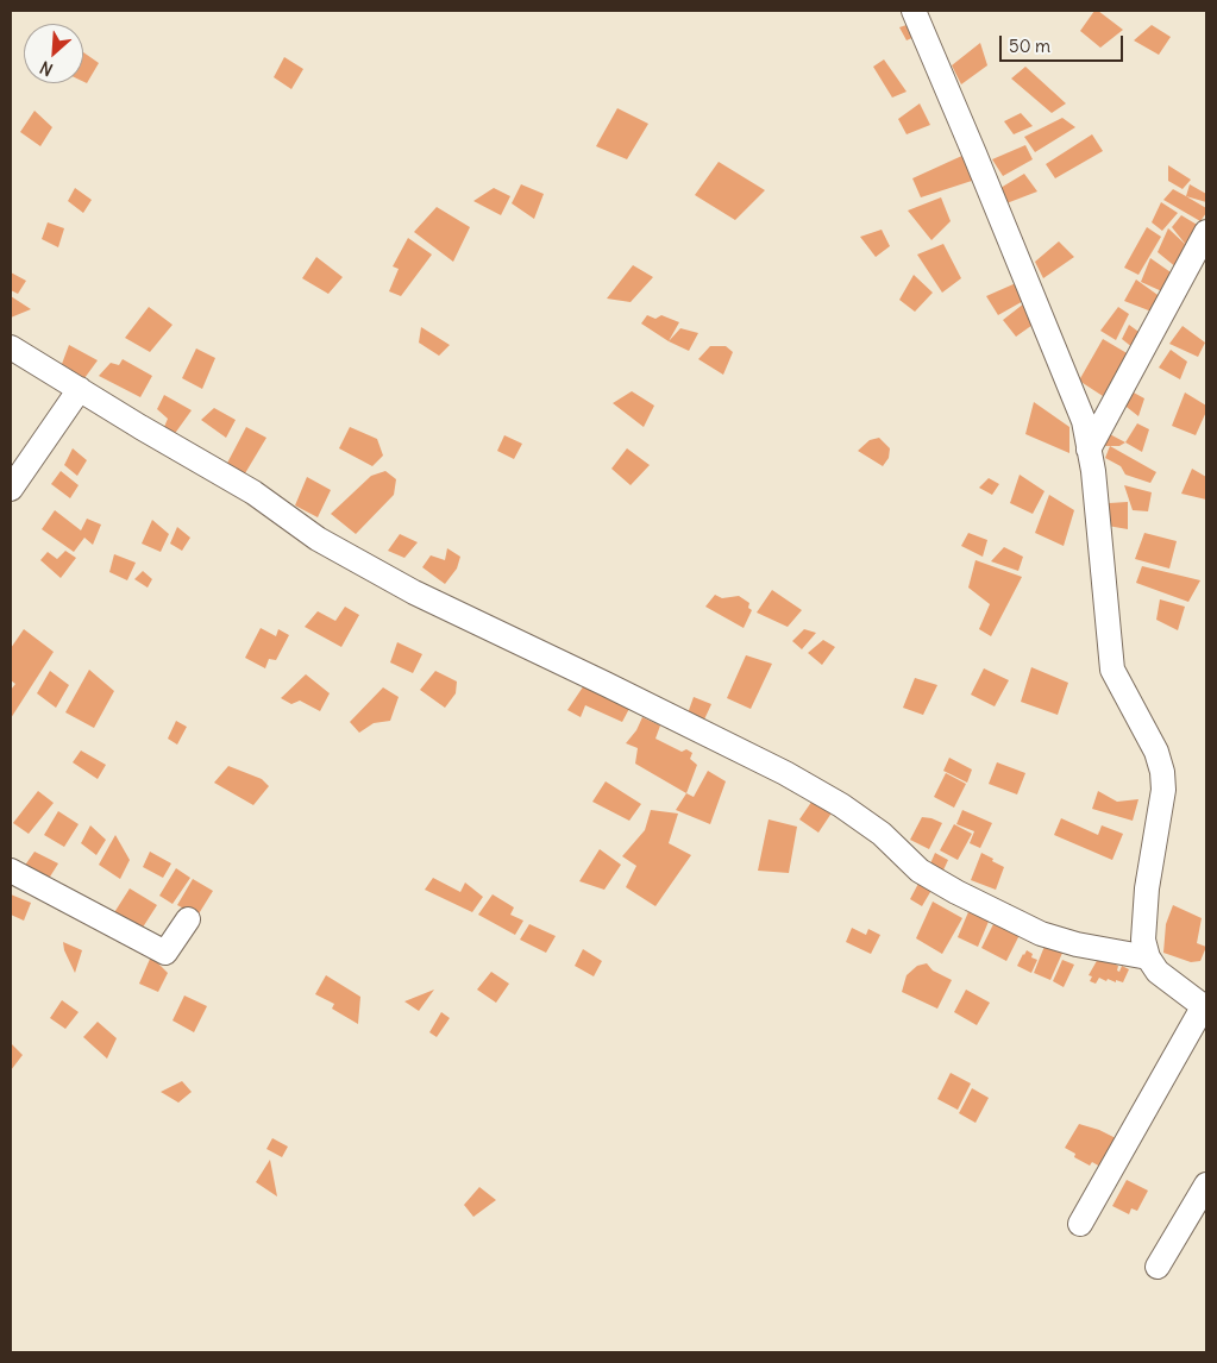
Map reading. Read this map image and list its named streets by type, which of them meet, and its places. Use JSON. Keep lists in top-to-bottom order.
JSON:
{
  "scale_bar": "50 m",
  "north": "bottom left"
}
